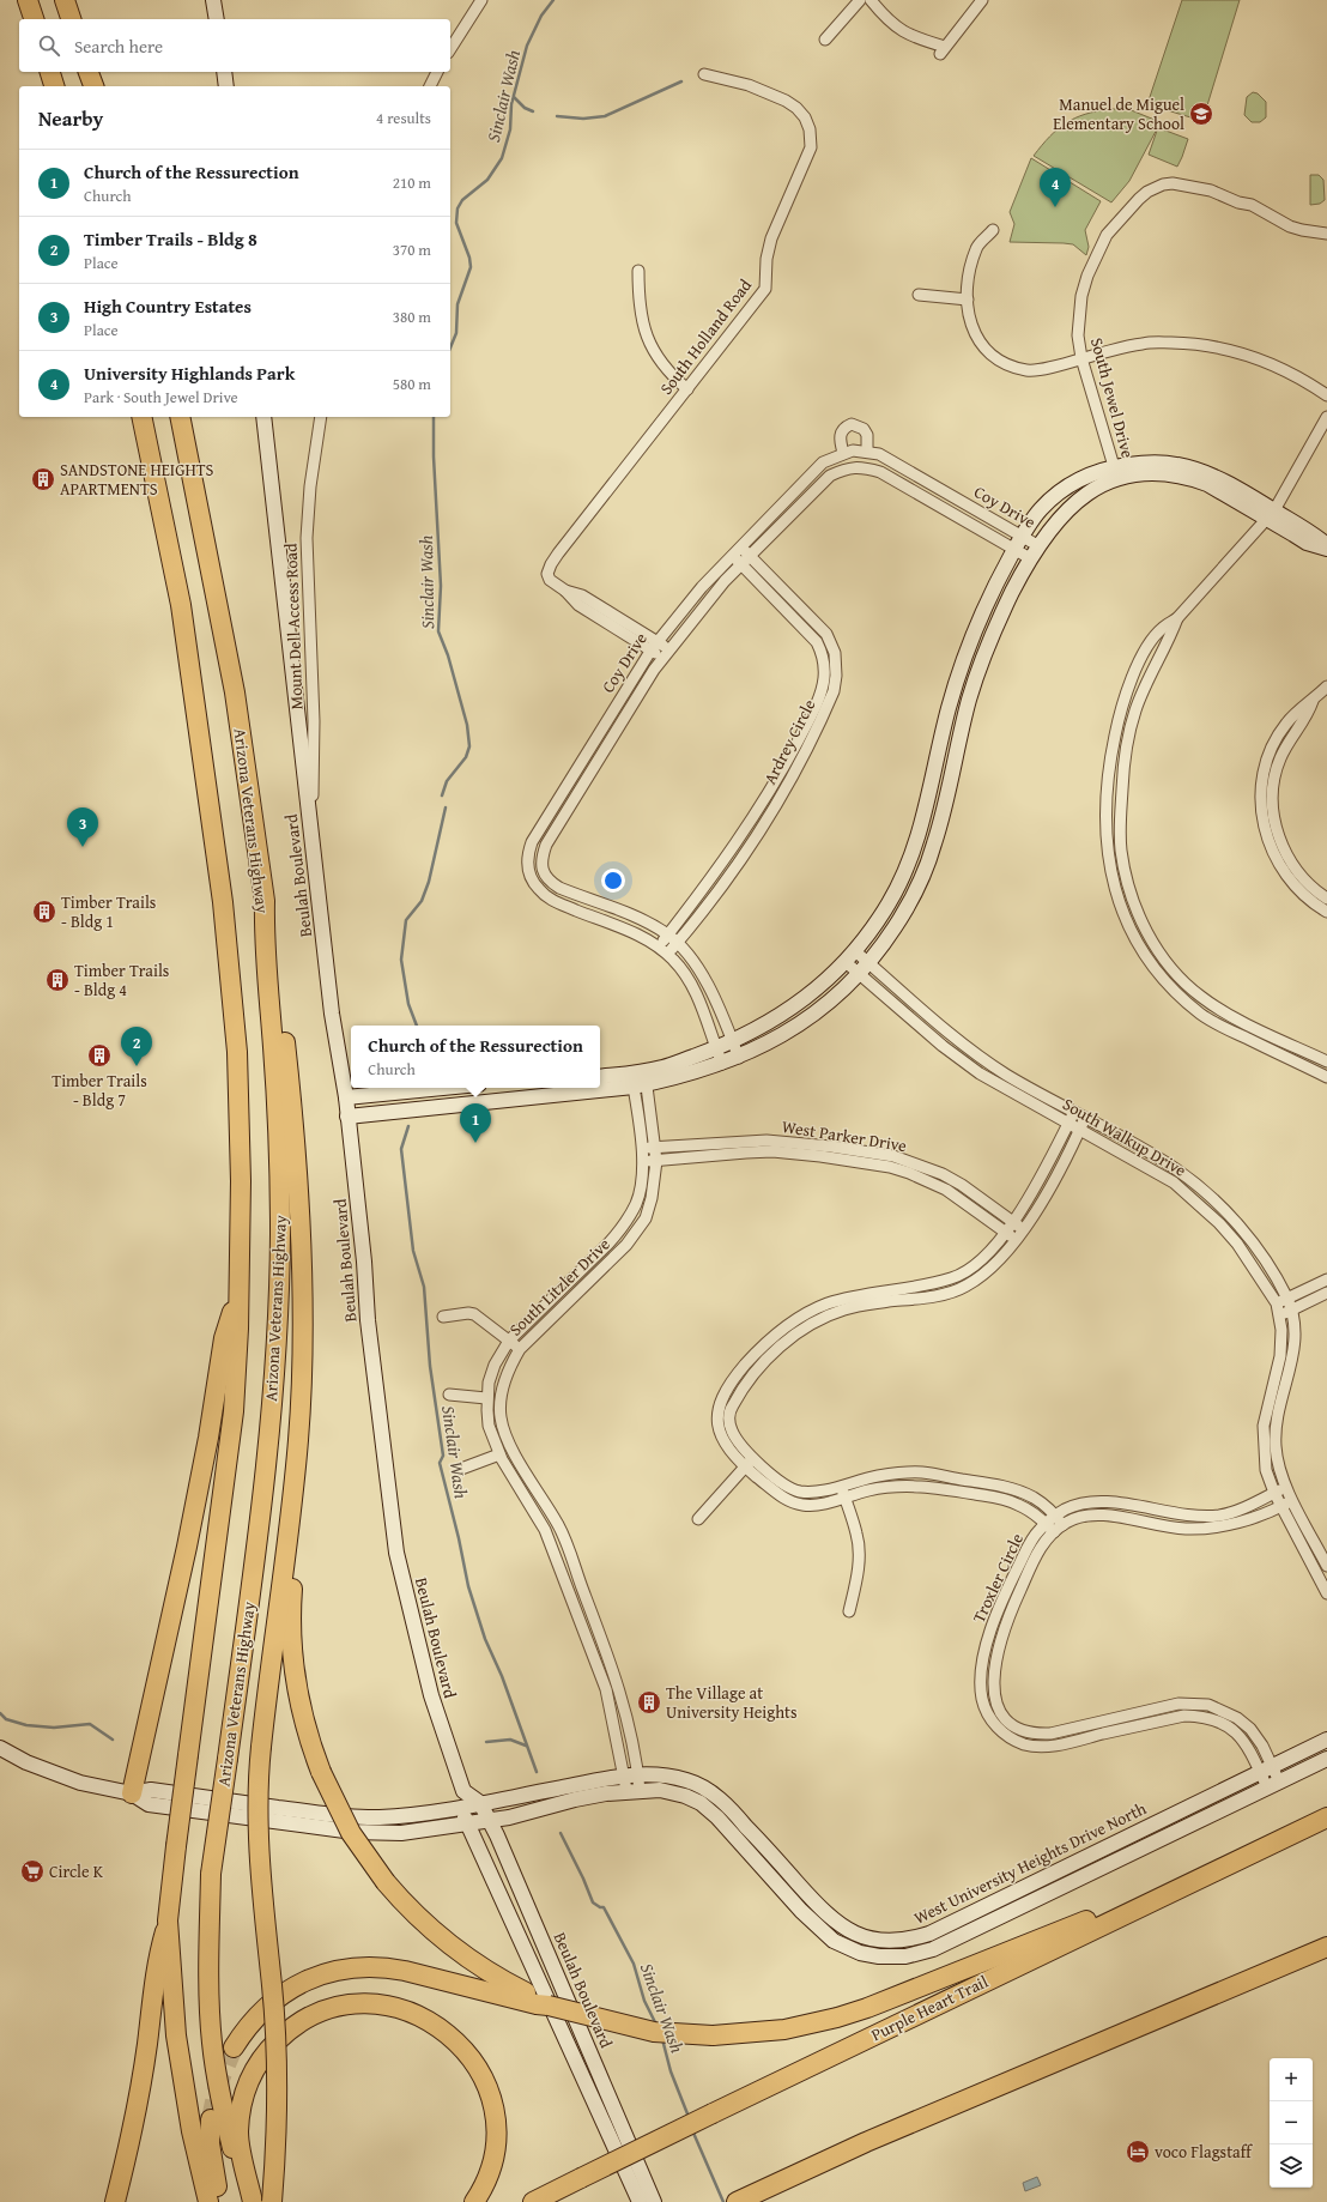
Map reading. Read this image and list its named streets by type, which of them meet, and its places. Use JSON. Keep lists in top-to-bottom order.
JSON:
{
  "streets": {
    "highway": ["Arizona Veterans Highway", "Purple Heart Trail"],
    "street": [
      "South Holland Road",
      "South Jewel Drive",
      "Coy Drive",
      "Mount Dell Access Road",
      "Ardrey Circle",
      "Beulah Boulevard",
      "West Parker Drive",
      "South Walkup Drive",
      "South Litzler Drive",
      "Troxler Circle",
      "West University Heights Drive North"
    ]
  },
  "crossings": [
    ["South Holland Road", "Coy Drive"],
    ["Coy Drive", "Ardrey Circle"],
    ["Mount Dell Access Road", "Beulah Boulevard"],
    ["Beulah Boulevard", "West University Heights Drive North"],
    ["West Parker Drive", "South Litzler Drive"],
    ["South Walkup Drive", "Troxler Circle"],
    ["South Litzler Drive", "West University Heights Drive North"],
    ["Troxler Circle", "West University Heights Drive North"]
  ],
  "water": ["Sinclair Wash"],
  "places": {
    "school or university": ["Manuel de Miguel Elementary School"],
    "building": [
      "SANDSTONE HEIGHTS APARTMENTS",
      "Timber Trails - Bldg 1",
      "Timber Trails - Bldg 4",
      "Timber Trails - Bldg 7",
      "The Village at University Heights"
    ],
    "supermarket": ["Circle K"],
    "hotel": ["voco Flagstaff"]
  },
  "page": {
    "search": "Search here",
    "heading": ["Nearby", "4 results"],
    "list": [
      {
        "mark": "1",
        "name": "Church of the Ressurection",
        "note": "Church",
        "value": "210 m"
      },
      {
        "mark": "2",
        "name": "Timber Trails - Bldg 8",
        "note": "Place",
        "value": "370 m"
      },
      {
        "mark": "3",
        "name": "High Country Estates",
        "note": "Place",
        "value": "380 m"
      },
      {
        "mark": "4",
        "name": "University Highlands Park",
        "note": "Park · South Jewel Drive",
        "value": "580 m"
      }
    ],
    "pins": [
      "4",
      "3",
      "2",
      "1"
    ],
    "popup": ["Church of the Ressurection", "Church"],
    "map_buttons": ["+", "−"]
  }
}
